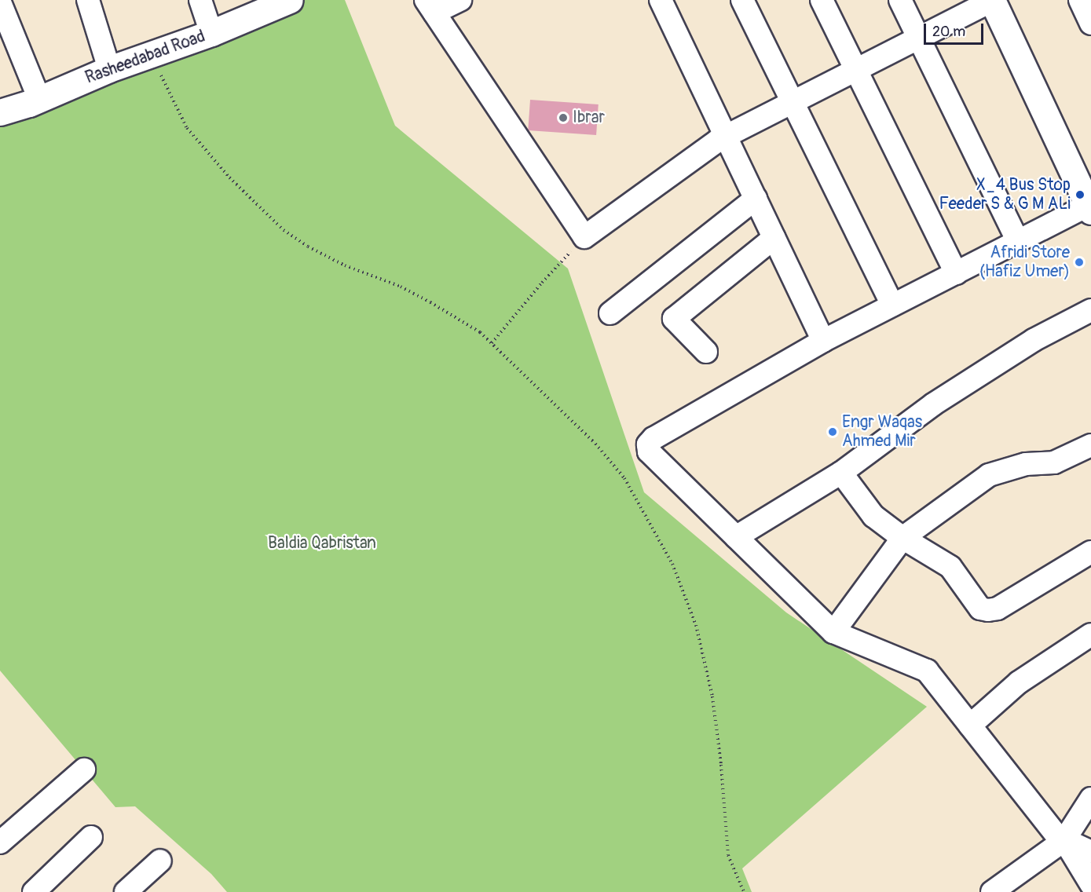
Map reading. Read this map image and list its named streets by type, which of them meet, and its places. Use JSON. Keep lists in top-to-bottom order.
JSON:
{
  "streets": {
    "main road": ["Rasheedabad Road"]
  },
  "parks": ["Baldia Qabristan"],
  "places": [
    "Ibrar",
    "X_4 Bus Stop Feeder S & G M ALi",
    "Afridi Store (Hafiz Umer)",
    "Engr Waqas Ahmed Mir"
  ],
  "scale_bar": "20 m"
}
